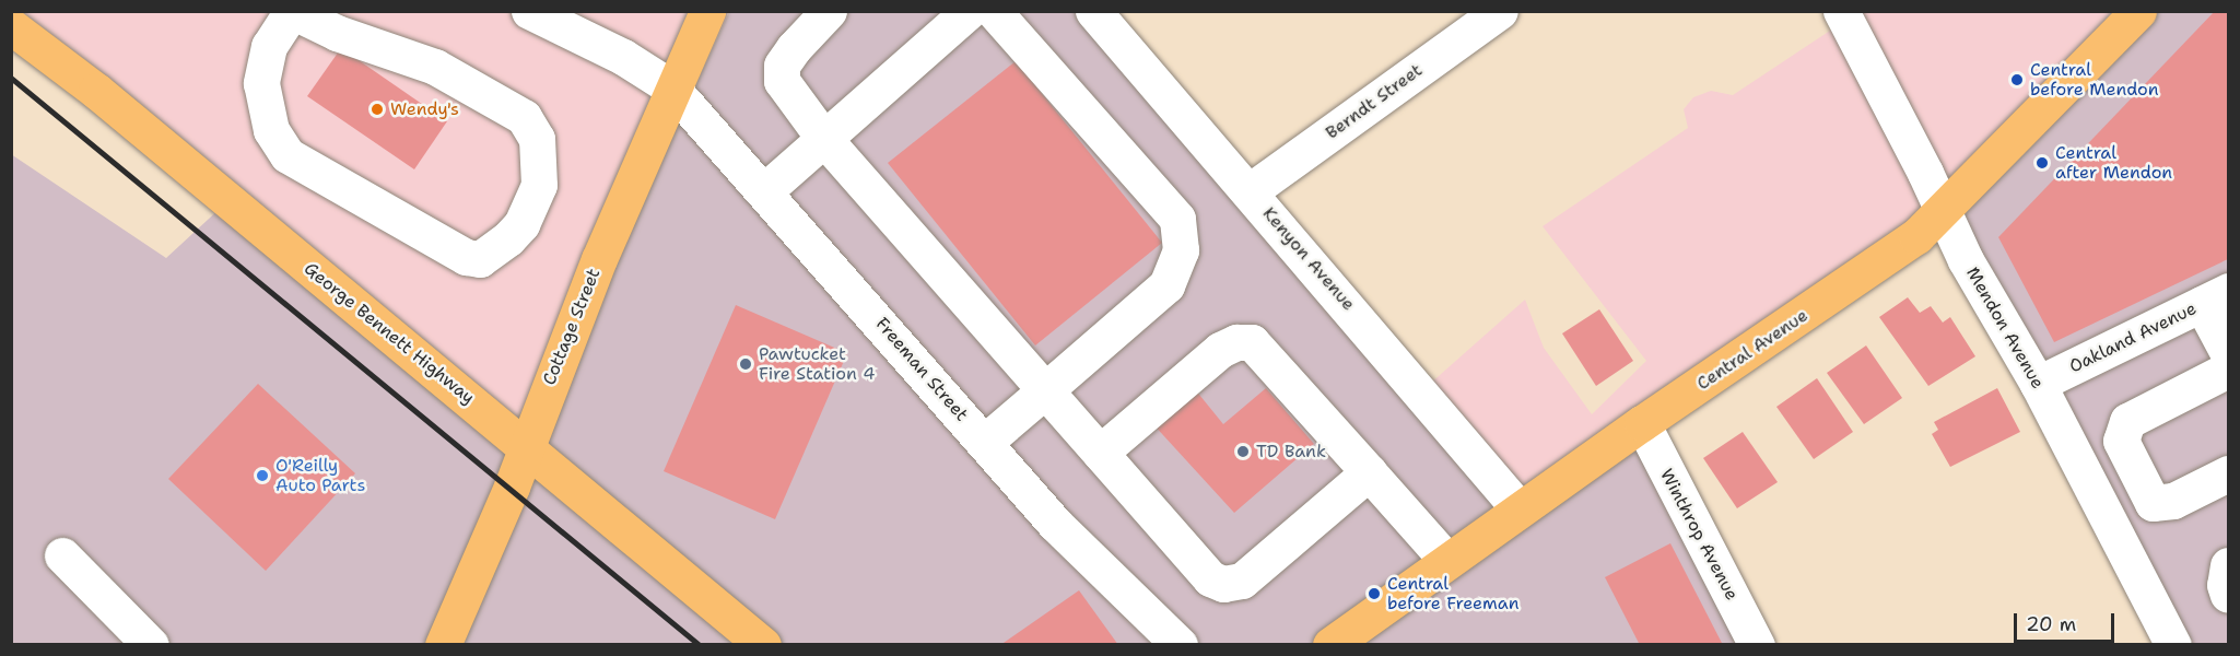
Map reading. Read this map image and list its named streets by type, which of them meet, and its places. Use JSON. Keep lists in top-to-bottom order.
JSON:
{
  "streets": {
    "main road": ["Cottage Street", "George Bennett Highway", "Central Avenue"],
    "street": [
      "Berndt Street",
      "Kenyon Avenue",
      "Mendon Avenue",
      "Oakland Avenue",
      "Freeman Street",
      "Winthrop Avenue"
    ]
  },
  "crossings": [
    ["Berndt Street", "Kenyon Avenue"],
    ["Kenyon Avenue", "Central Avenue"],
    ["Cottage Street", "George Bennett Highway"],
    ["Cottage Street", "Freeman Street"],
    ["Mendon Avenue", "Oakland Avenue"],
    ["Mendon Avenue", "Central Avenue"],
    ["Central Avenue", "Winthrop Avenue"]
  ],
  "places": [
    "Central before Mendon",
    "Wendy's",
    "Central after Mendon",
    "Pawtucket Fire Station 4",
    "TD Bank",
    "O'Reilly Auto Parts",
    "Central before Freeman"
  ],
  "scale_bar": "20 m"
}
